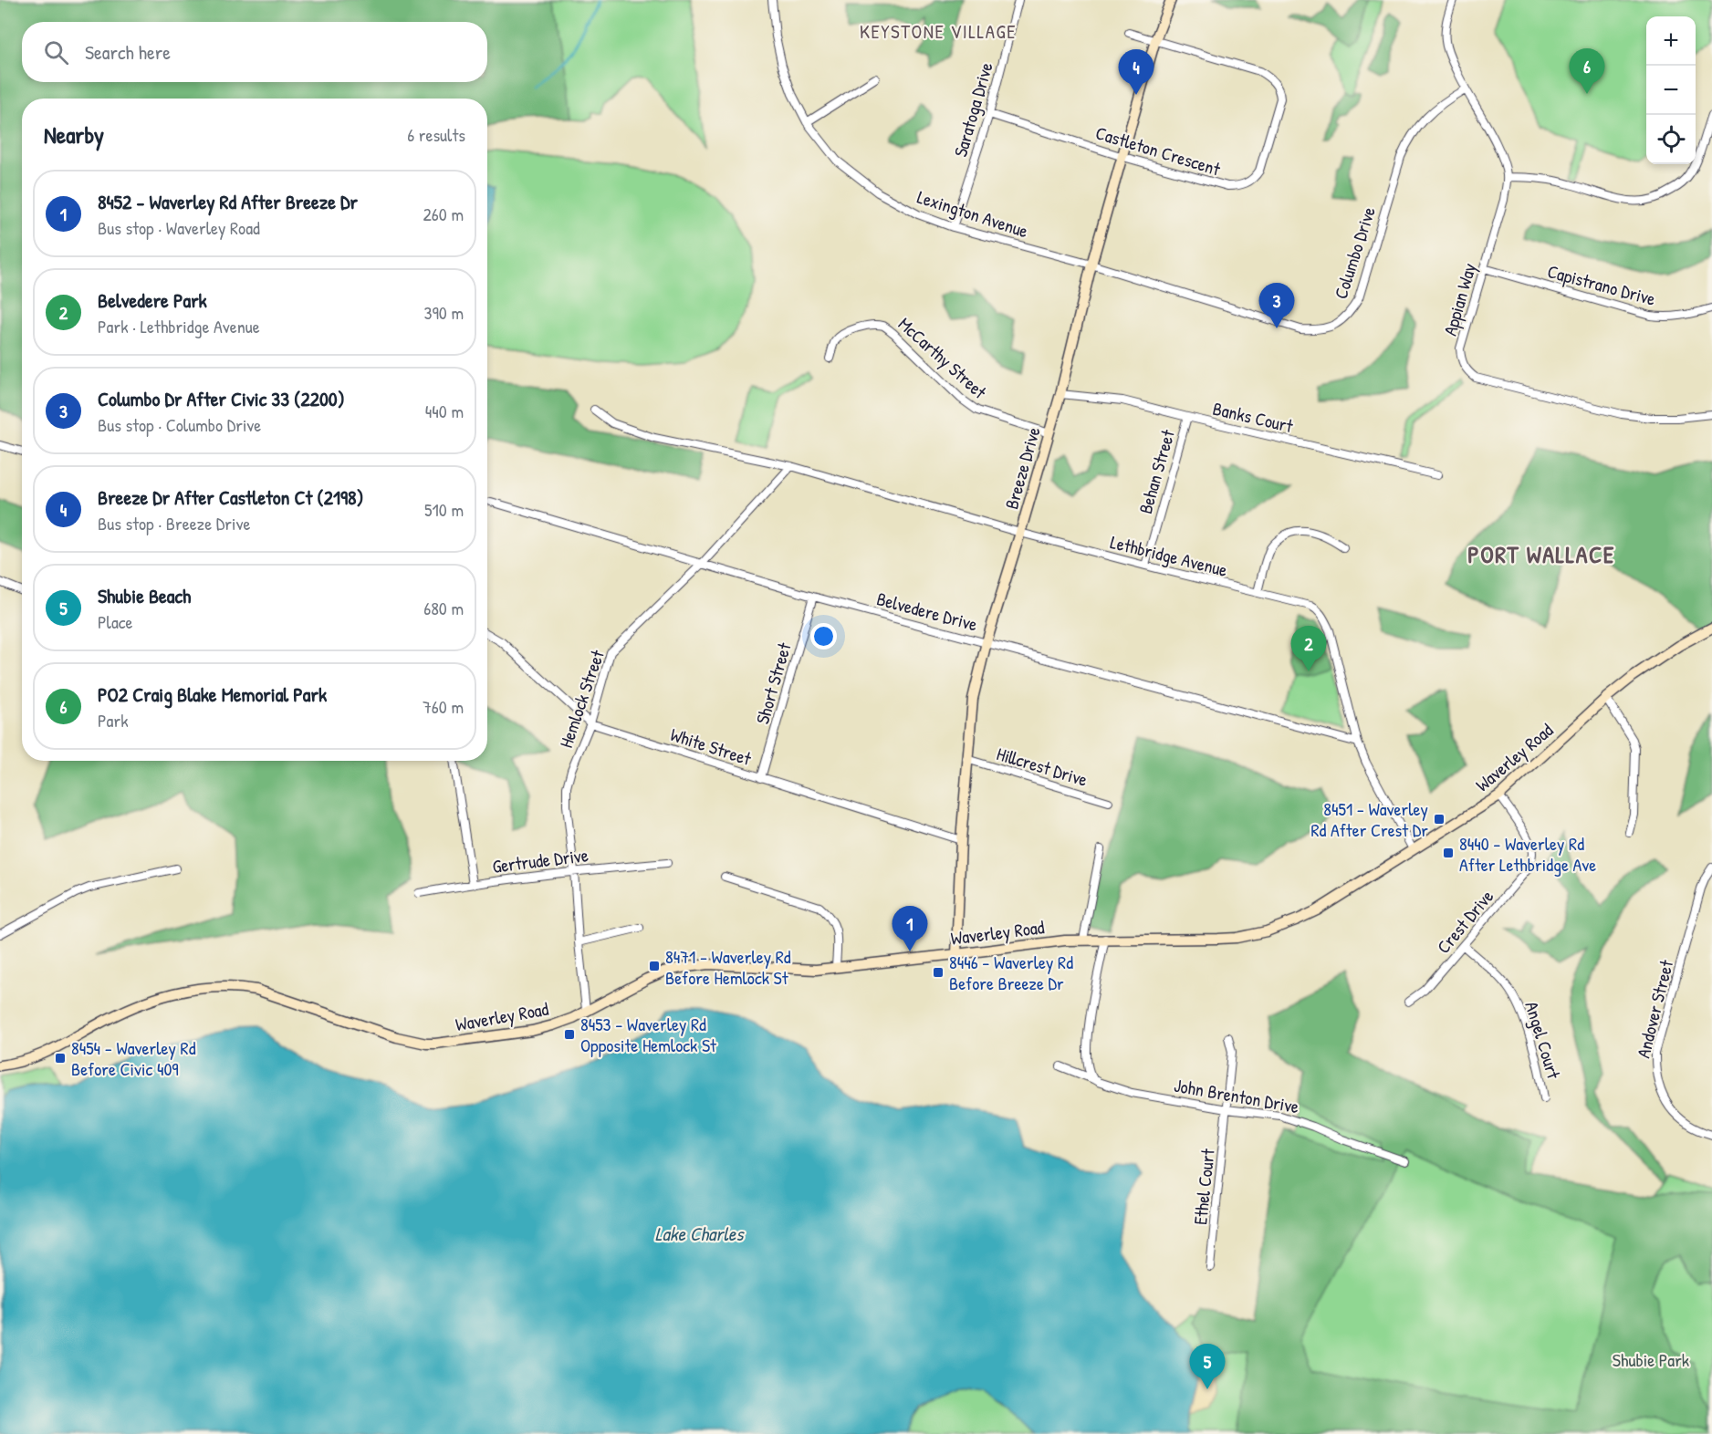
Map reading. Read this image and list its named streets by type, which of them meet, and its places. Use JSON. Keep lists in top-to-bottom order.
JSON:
{
  "streets": {
    "main road": ["Breeze Drive", "Waverley Road"],
    "street": [
      "Saratoga Drive",
      "Castleton Crescent",
      "Lexington Avenue",
      "Columbo Drive",
      "Capistrano Drive",
      "Appian Way",
      "McCarthy Street",
      "Banks Court",
      "Behan Street",
      "Lethbridge Avenue",
      "Belvedere Drive",
      "Short Street",
      "Hemlock Street",
      "White Street",
      "Hillcrest Drive",
      "Gertrude Drive",
      "Crest Drive",
      "Andover Street",
      "Angel Court",
      "John Brenton Drive",
      "Ethel Court"
    ]
  },
  "crossings": [
    ["Saratoga Drive", "Castleton Crescent"],
    ["Saratoga Drive", "Lexington Avenue"],
    ["Castleton Crescent", "Breeze Drive"],
    ["Lexington Avenue", "Columbo Drive"],
    ["Lexington Avenue", "Breeze Drive"],
    ["Columbo Drive", "Appian Way"],
    ["Columbo Drive", "Breeze Drive"],
    ["Capistrano Drive", "Appian Way"],
    ["McCarthy Street", "Breeze Drive"],
    ["Banks Court", "Breeze Drive"],
    ["Banks Court", "Behan Street"],
    ["Breeze Drive", "Lethbridge Avenue"],
    ["Breeze Drive", "Belvedere Drive"],
    ["Breeze Drive", "White Street"],
    ["Breeze Drive", "Waverley Road"],
    ["Breeze Drive", "Hillcrest Drive"],
    ["Behan Street", "Lethbridge Avenue"],
    ["Lethbridge Avenue", "Belvedere Drive"],
    ["Lethbridge Avenue", "Hemlock Street"],
    ["Lethbridge Avenue", "Waverley Road"],
    ["Belvedere Drive", "Short Street"],
    ["Belvedere Drive", "Hemlock Street"],
    ["Short Street", "White Street"],
    ["Hemlock Street", "White Street"],
    ["Hemlock Street", "Waverley Road"],
    ["Hemlock Street", "Gertrude Drive"],
    ["Waverley Road", "Crest Drive"],
    ["Crest Drive", "Angel Court"],
    ["John Brenton Drive", "Ethel Court"]
  ],
  "districts": ["KEYSTONE VILLAGE", "PORT WALLACE"],
  "water": ["Lake Charles"],
  "parks": ["Shubie Park"],
  "places": {
    "transit": [
      "8451 - Waverley Rd After Crest Dr",
      "8440 - Waverley Rd After Lethbridge Ave",
      "8471 - Waverley Rd Before Hemlock St",
      "8446 - Waverley Rd Before Breeze Dr",
      "8453 - Waverley Rd Opposite Hemlock St",
      "8454 - Waverley Rd Before Civic 409"
    ]
  },
  "page": {
    "map_buttons": ["+", "−"],
    "search": "Search here",
    "pins": [
      "6",
      "4",
      "3",
      "2",
      "1",
      "5"
    ],
    "heading": ["Nearby", "6 results"],
    "list": [
      {
        "mark": "1",
        "name": "8452 - Waverley Rd After Breeze Dr",
        "note": "Bus stop · Waverley Road",
        "value": "260 m"
      },
      {
        "mark": "2",
        "name": "Belvedere Park",
        "note": "Park · Lethbridge Avenue",
        "value": "390 m"
      },
      {
        "mark": "3",
        "name": "Columbo Dr After Civic 33 (2200)",
        "note": "Bus stop · Columbo Drive",
        "value": "440 m"
      },
      {
        "mark": "4",
        "name": "Breeze Dr After Castleton Ct (2198)",
        "note": "Bus stop · Breeze Drive",
        "value": "510 m"
      },
      {
        "mark": "5",
        "name": "Shubie Beach",
        "note": "Place",
        "value": "680 m"
      },
      {
        "mark": "6",
        "name": "PO2 Craig Blake Memorial Park",
        "note": "Park",
        "value": "760 m"
      }
    ]
  }
}
